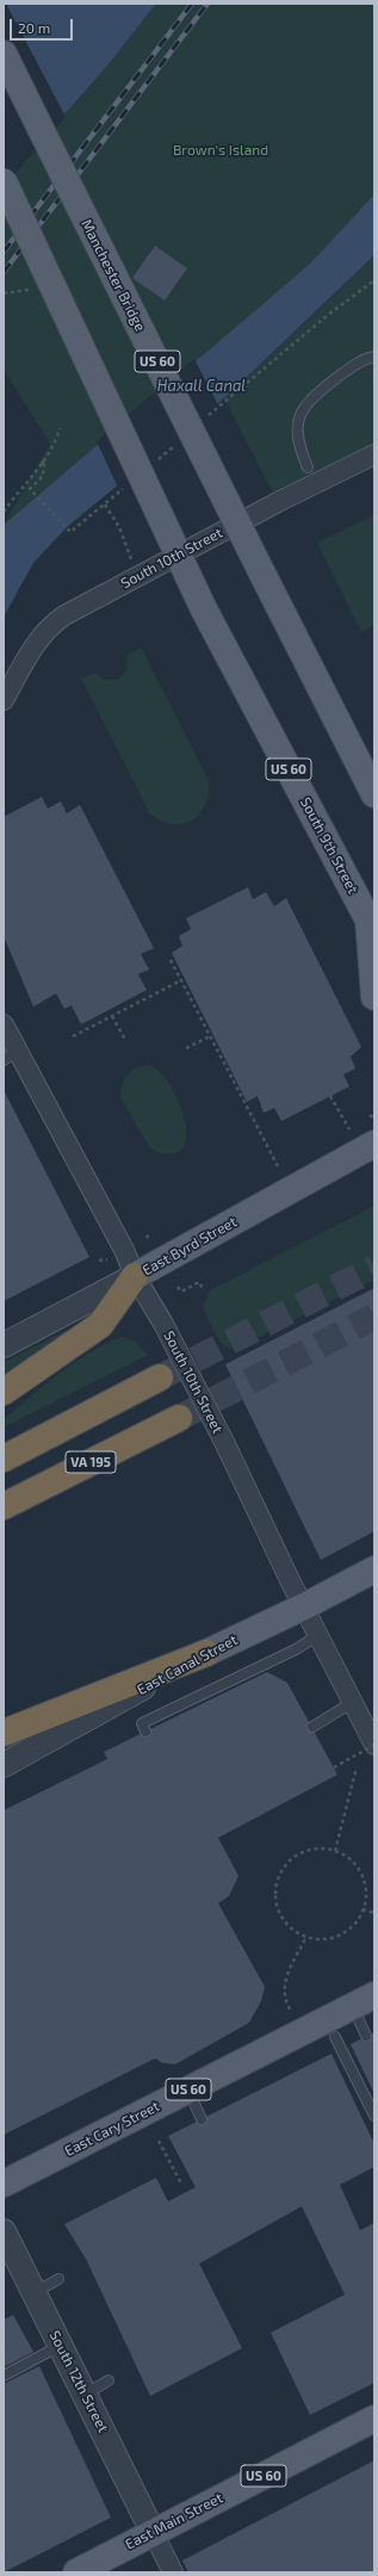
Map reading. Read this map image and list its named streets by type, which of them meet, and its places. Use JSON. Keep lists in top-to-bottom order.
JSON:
{
  "streets": {
    "highway": ["VA 195"],
    "main road": [
      "Manchester Bridge",
      "US 60",
      "South 9th Street",
      "East Byrd Street",
      "East Canal Street",
      "East Cary Street",
      "East Main Street"
    ],
    "street": ["South 10th Street", "South 12th Street"]
  },
  "crossings": [
    ["South 10th Street", "East Byrd Street"],
    ["South 10th Street", "East Canal Street"],
    ["South 12th Street", "East Main Street"]
  ],
  "water": ["Haxall Canal"],
  "parks": ["Brown's Island"],
  "scale_bar": "20 m"
}
